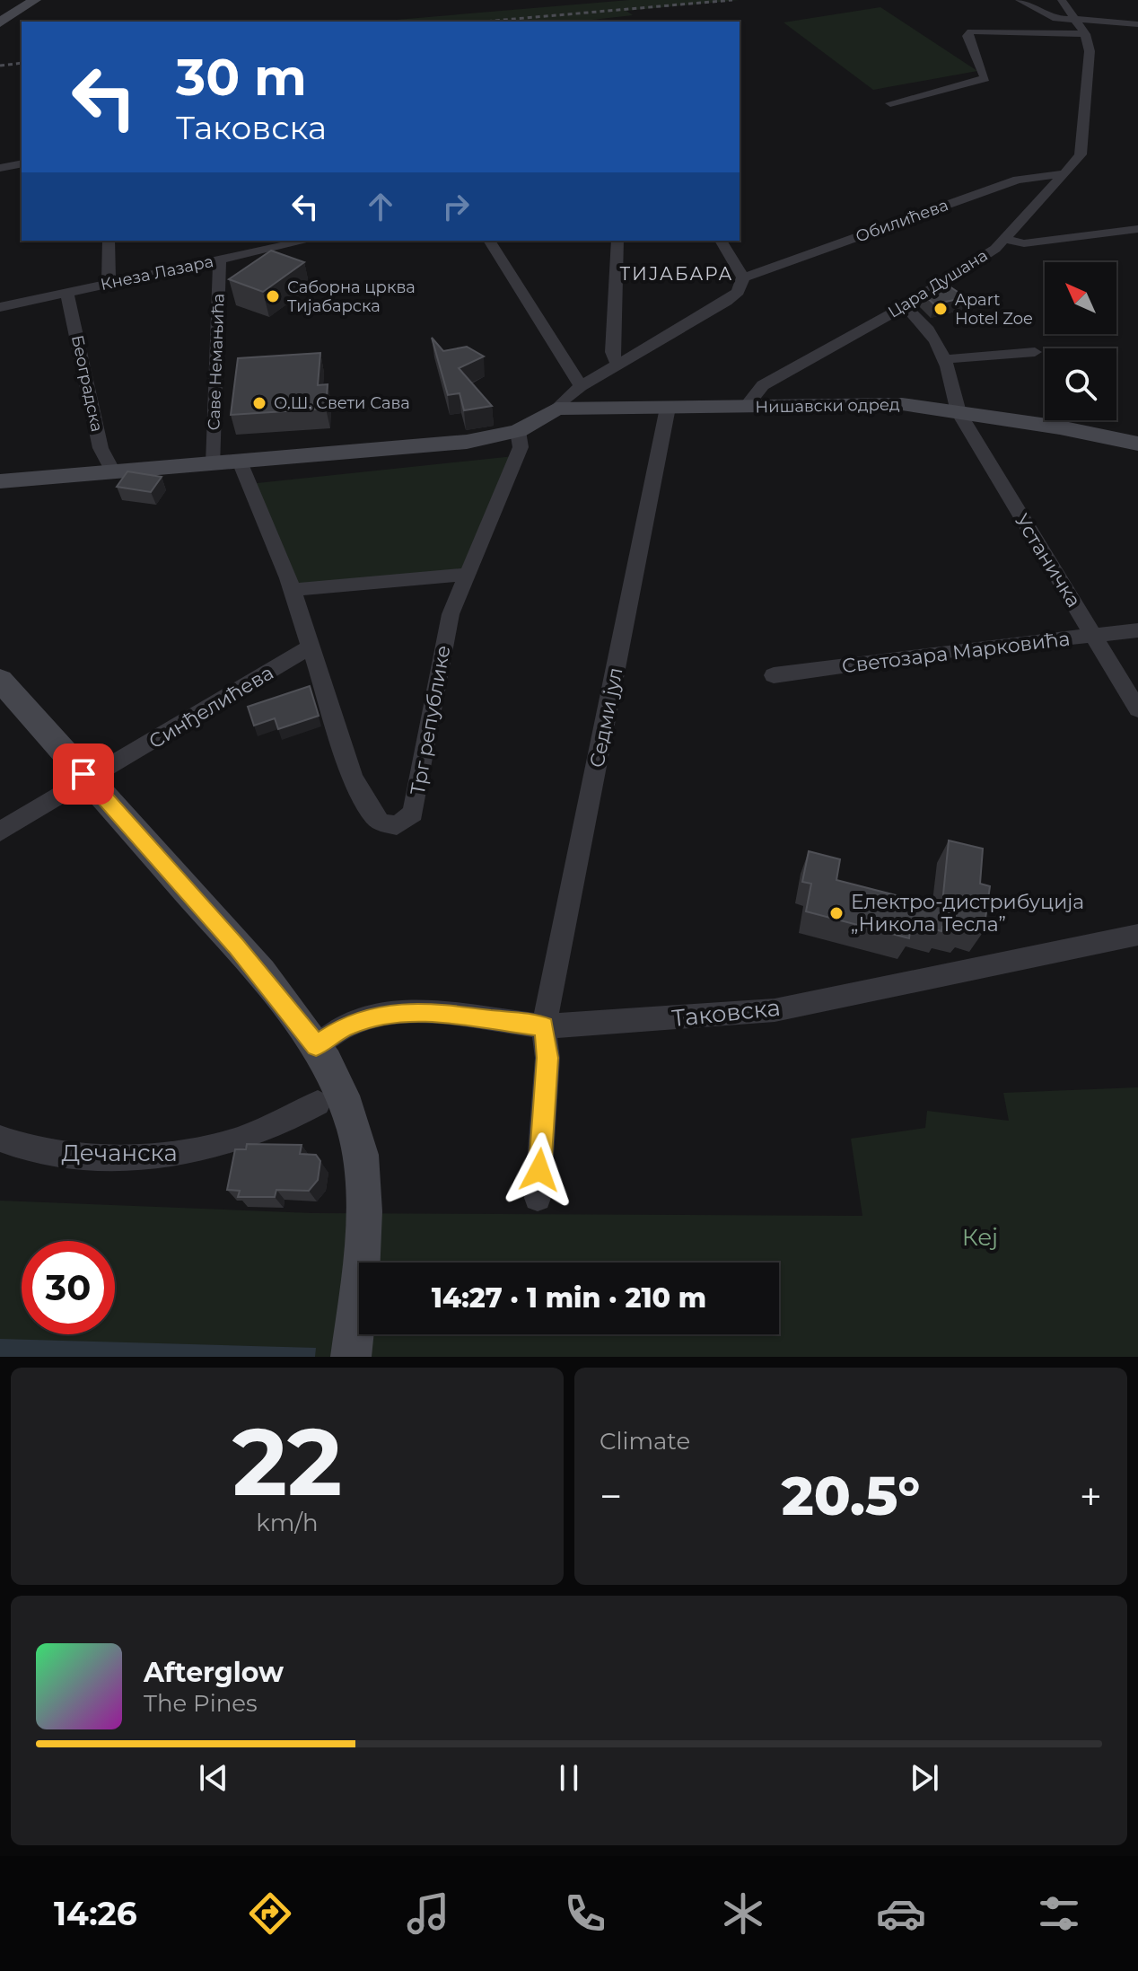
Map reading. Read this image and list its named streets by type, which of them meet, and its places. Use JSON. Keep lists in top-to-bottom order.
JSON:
{
  "streets": {
    "street": [
      "Обилићева",
      "Кнеза Лазара",
      "Цара Душана",
      "Саве Немањића",
      "Београдска",
      "Нишавски одред",
      "Устаничка",
      "Светозара Марковића",
      "Синђелићева",
      "Седми јул",
      "Трг републике",
      "Таковска",
      "Дечанска"
    ]
  },
  "crossings": [
    ["Обилићева", "Цара Душана"],
    ["Кнеза Лазара", "Саве Немањића"],
    ["Кнеза Лазара", "Београдска"],
    ["Цара Душана", "Нишавски одред"],
    ["Нишавски одред", "Устаничка"],
    ["Нишавски одред", "Седми јул"],
    ["Устаничка", "Светозара Марковића"],
    ["Синђелићева", "Трг републике"],
    ["Седми јул", "Таковска"]
  ],
  "districts": ["ТИЈАБАРА"],
  "parks": ["Кеј"],
  "places": [
    "Саборна црква Тијабарска",
    "Apart Hotel Zoe",
    "О.Ш. Свети Сава",
    "Електро-дистрибуција „Никола Тесла”"
  ],
  "north": "top left",
  "page": {
    "turn": ["30 m", "Таковска"],
    "limit": "30",
    "trip": "14:27 · 1 min · 210 m",
    "tile": [
      ["22", "km/h"],
      "Climate"
    ],
    "heat": ["−", "20.5°", "+"],
    "song": ["Afterglow", "The Pines"],
    "tabs": "14:26"
  }
}
